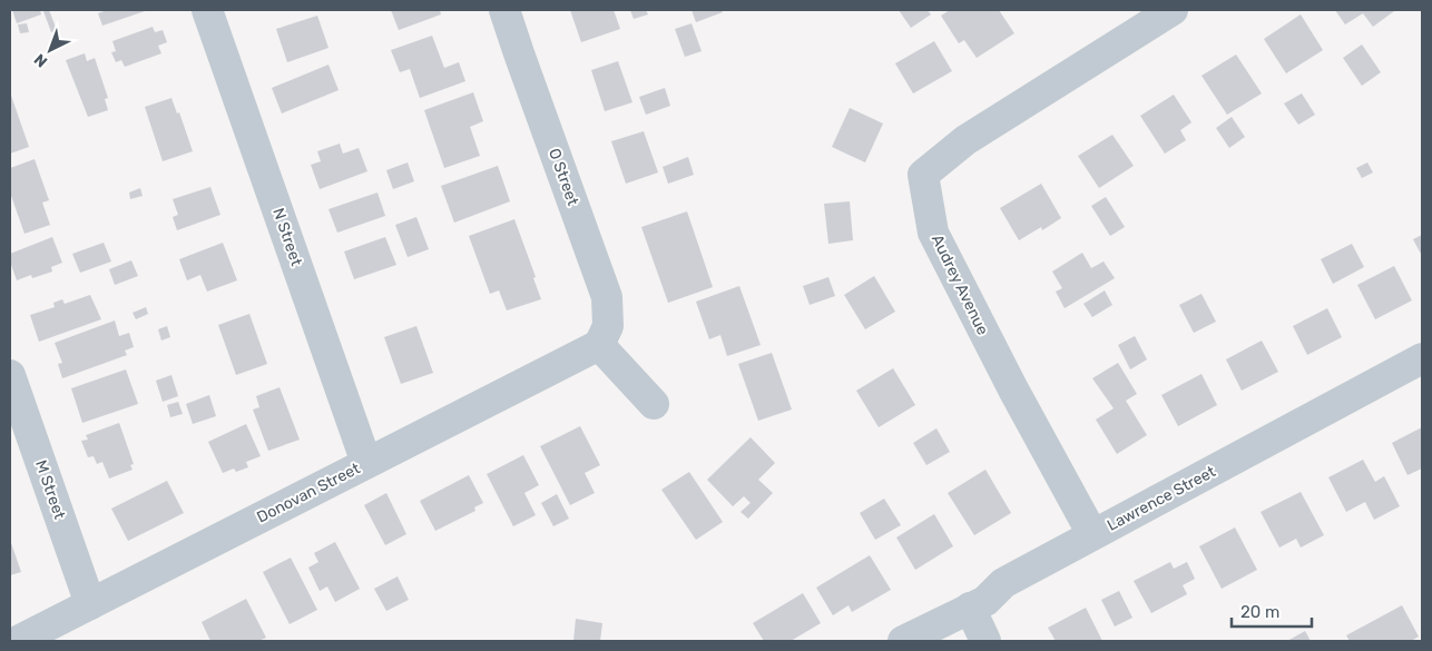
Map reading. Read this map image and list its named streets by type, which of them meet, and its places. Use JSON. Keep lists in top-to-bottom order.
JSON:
{
  "streets": {
    "street": [
      "O Street",
      "N Street",
      "Audrey Avenue",
      "M Street",
      "Donovan Street",
      "Lawrence Street"
    ]
  },
  "crossings": [
    ["O Street", "Donovan Street"],
    ["N Street", "Donovan Street"],
    ["Audrey Avenue", "Lawrence Street"],
    ["M Street", "Donovan Street"]
  ],
  "scale_bar": "20 m",
  "north": "bottom left"
}
